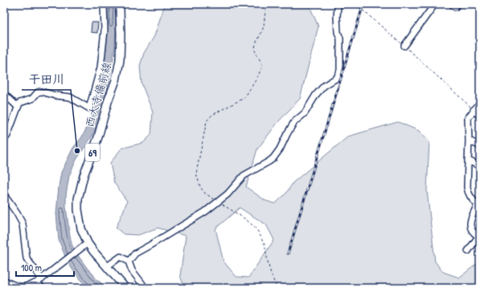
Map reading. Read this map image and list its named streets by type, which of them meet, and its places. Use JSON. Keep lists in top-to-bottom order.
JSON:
{
  "streets": {
    "main road": ["西大寺備前線", "69"]
  },
  "places": ["干田川"],
  "scale_bar": "100 m"
}
